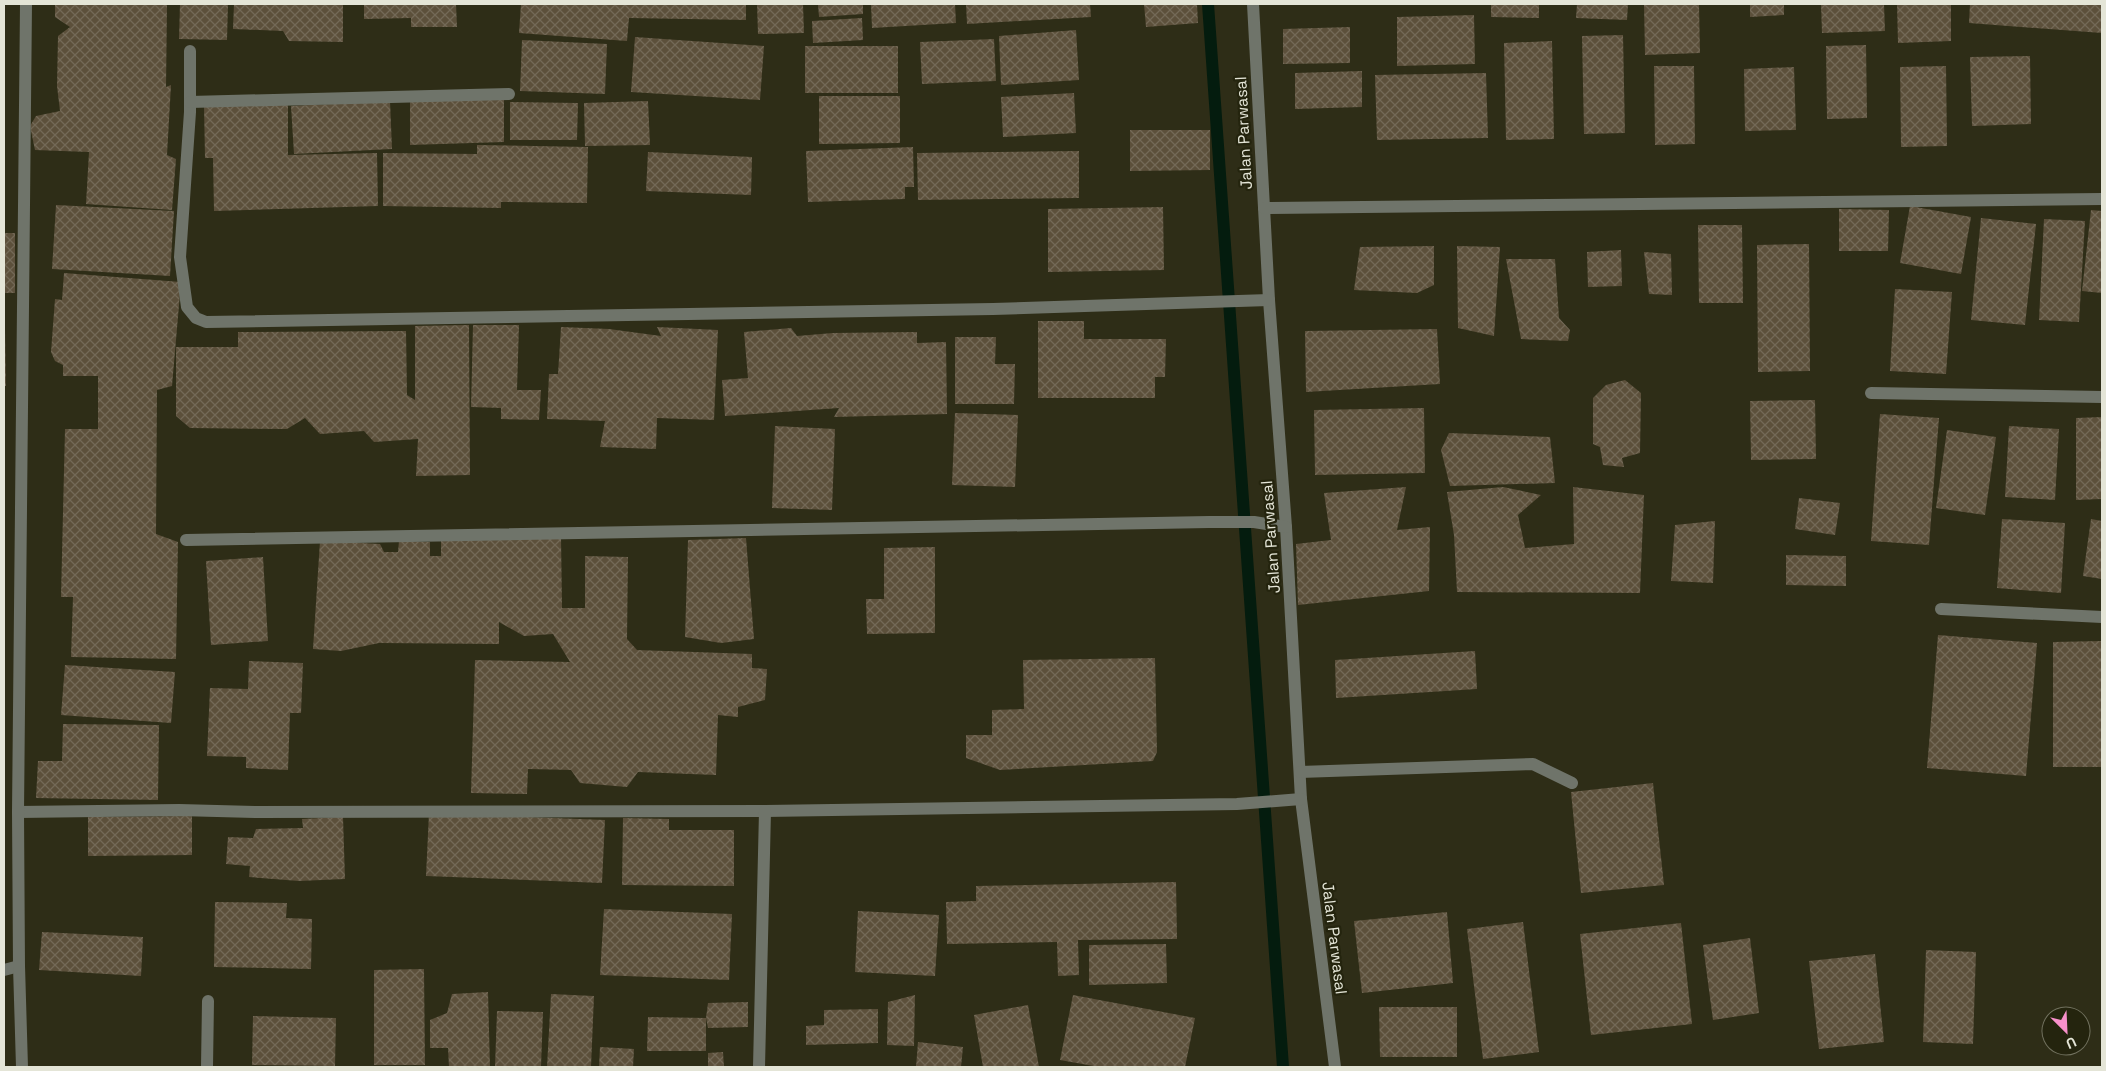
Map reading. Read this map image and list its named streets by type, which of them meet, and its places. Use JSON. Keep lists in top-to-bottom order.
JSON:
{
  "streets": {
    "street": ["Jalan Parwasal"]
  },
  "north": "bottom right"
}
